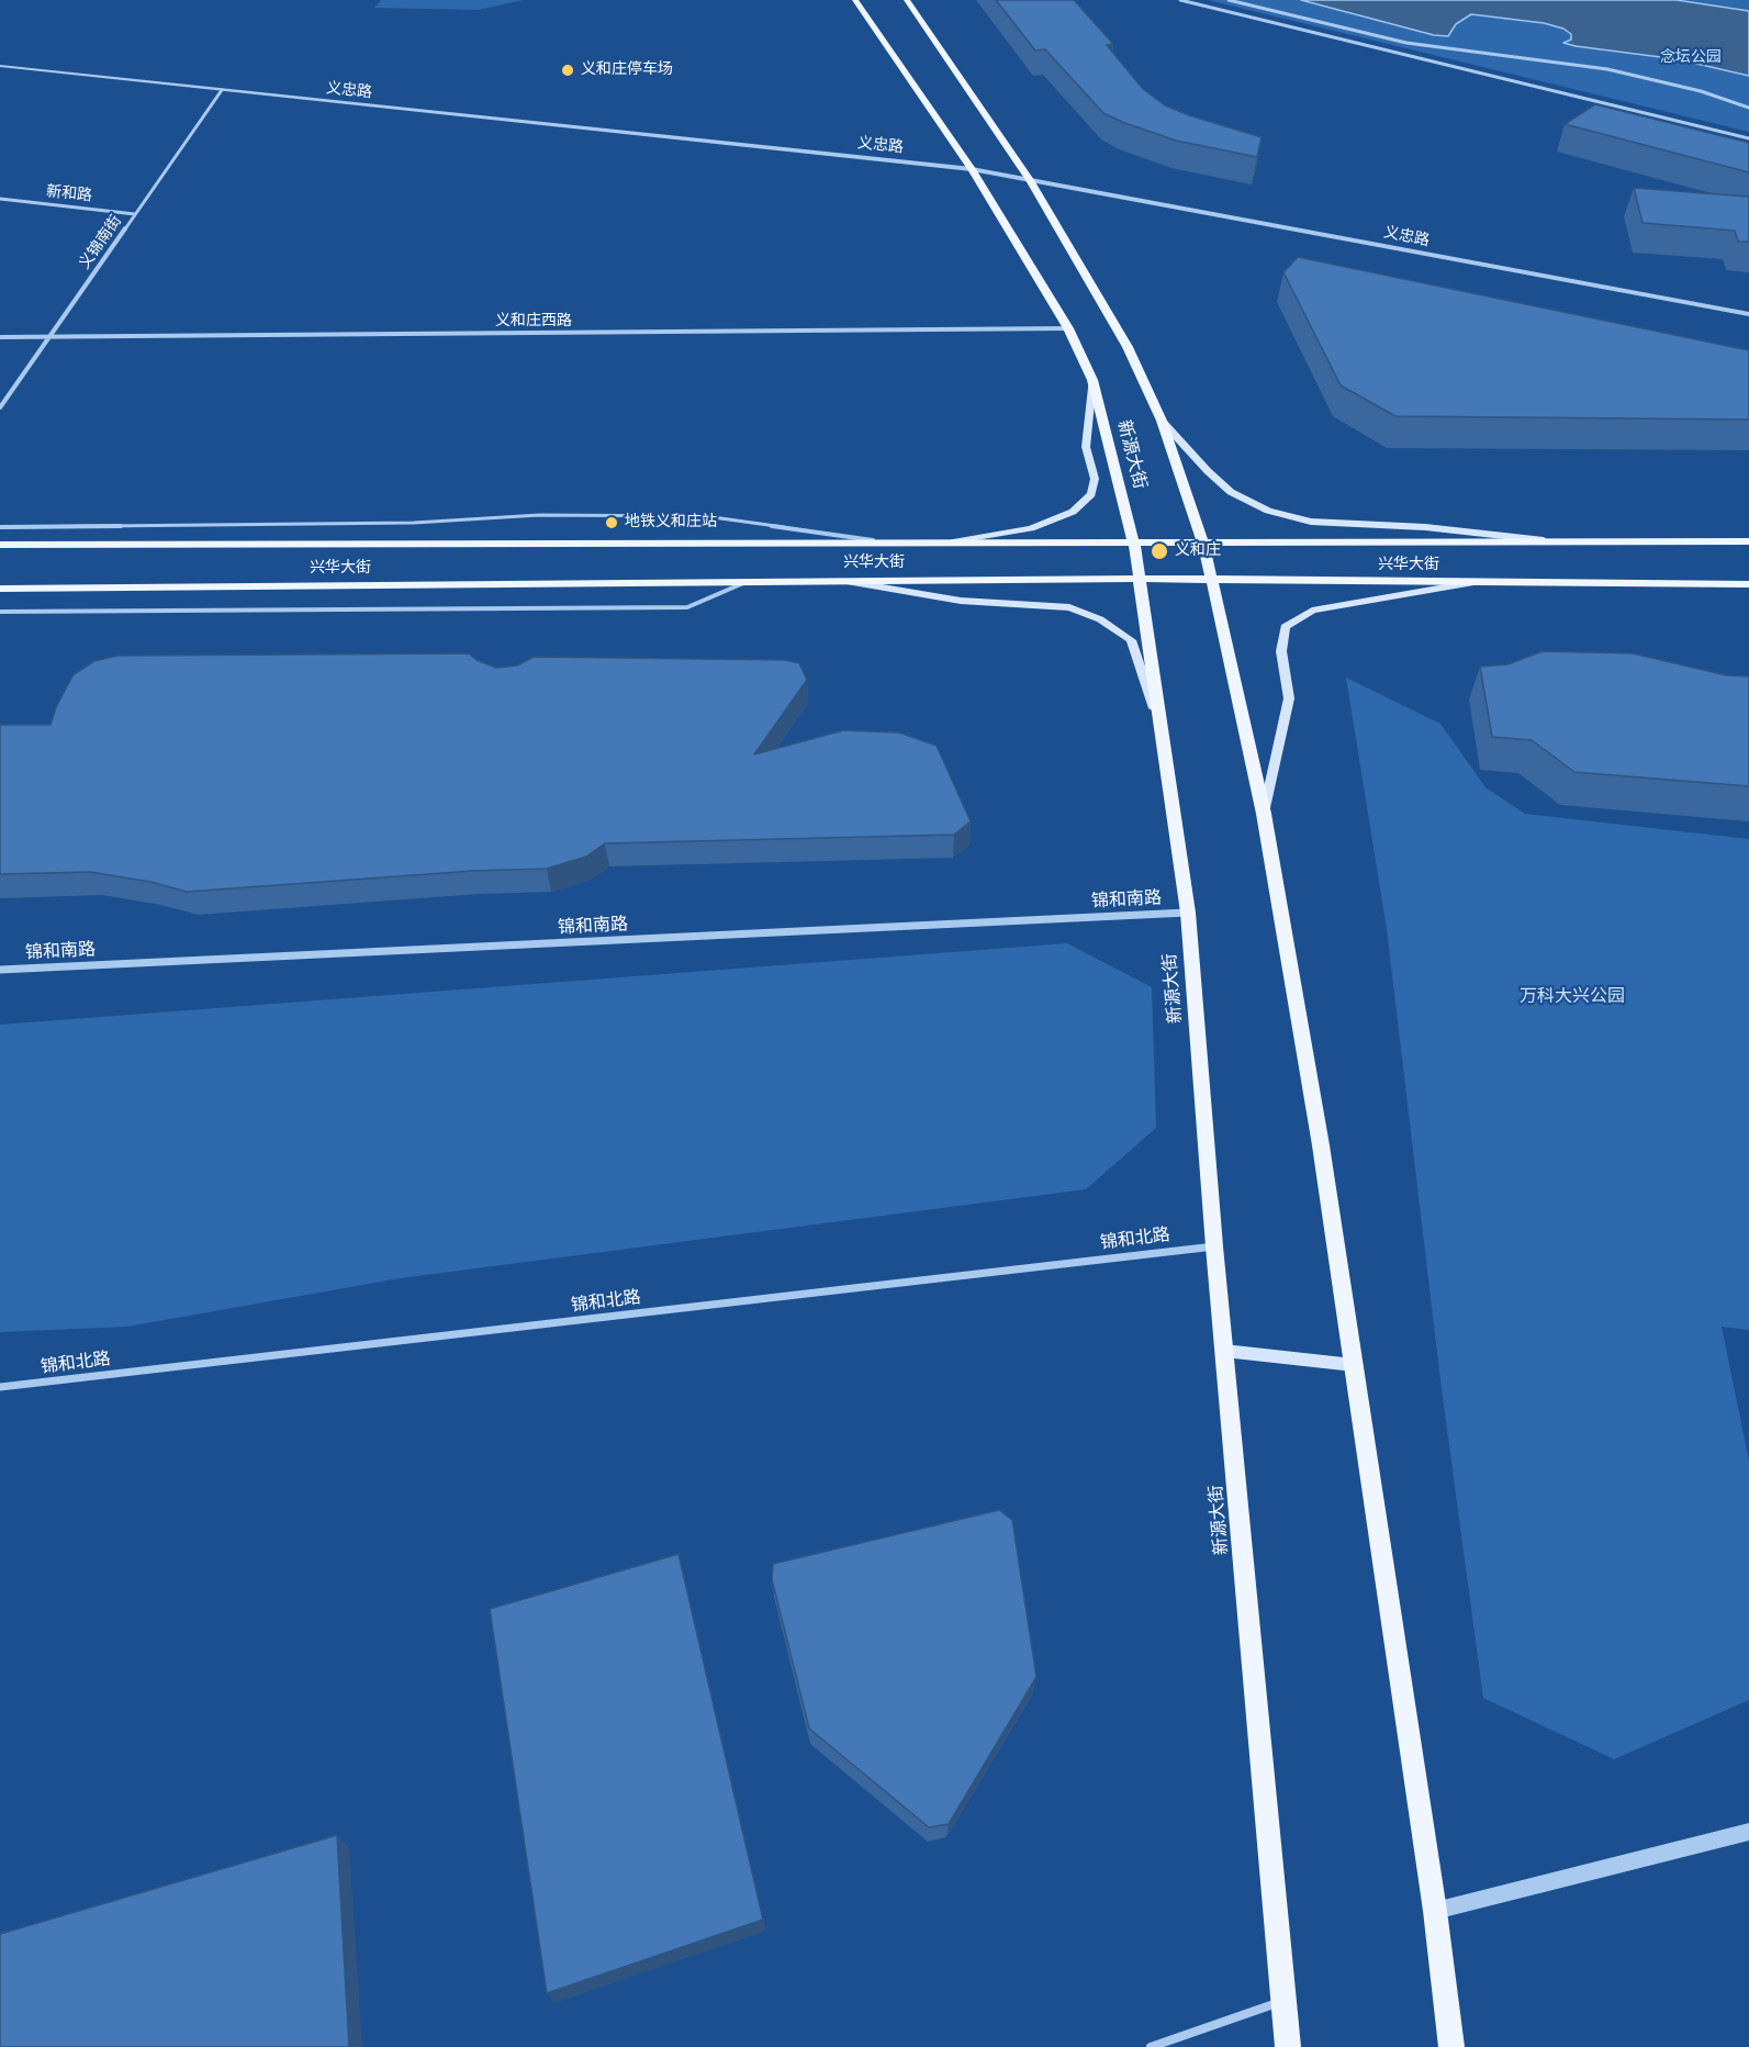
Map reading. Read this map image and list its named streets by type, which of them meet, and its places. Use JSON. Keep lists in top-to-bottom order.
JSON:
{
  "streets": {
    "main road": ["新源大街", "兴华大街"],
    "street": [
      "义忠路",
      "新和路",
      "义锦南街",
      "义和庄西路",
      "锦和南路",
      "锦和北路"
    ]
  },
  "crossings": [
    ["义忠路", "义锦南街"],
    ["义忠路", "新源大街"],
    ["新和路", "义锦南街"],
    ["义锦南街", "义和庄西路"],
    ["义和庄西路", "新源大街"],
    ["新源大街", "兴华大街"],
    ["新源大街", "锦和南路"],
    ["新源大街", "锦和北路"]
  ],
  "parks": ["念坛公园", "万科大兴公园"],
  "places": ["义和庄停车场", "地铁义和庄站", "义和庄"]
}
